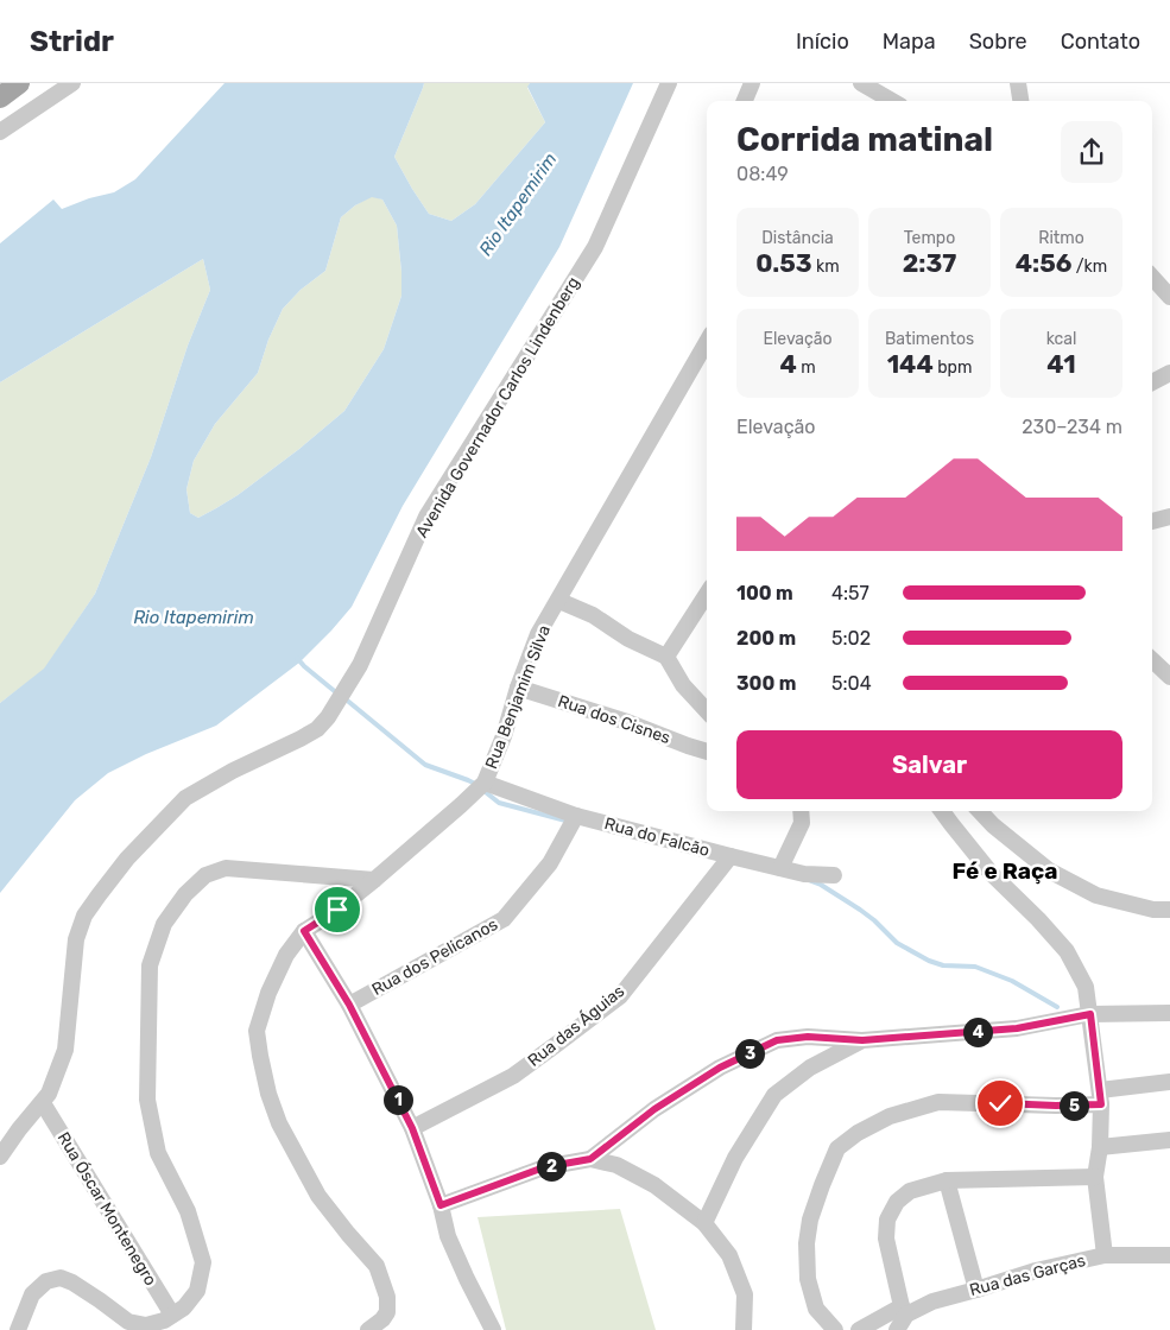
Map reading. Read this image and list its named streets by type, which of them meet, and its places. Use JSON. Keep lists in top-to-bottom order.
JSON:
{
  "streets": {
    "street": [
      "Avenida Governador Carlos Lindenberg",
      "Rua Benjamim Silva",
      "Rua dos Cisnes",
      "Rua do Falcão",
      "Rua dos Pelicanos",
      "Rua das Águias",
      "Rua Óscar Montenegro",
      "Rua das Garças"
    ]
  },
  "crossings": [
    ["Avenida Governador Carlos Lindenberg", "Rua Óscar Montenegro"],
    ["Rua Benjamim Silva", "Rua dos Cisnes"],
    ["Rua Benjamim Silva", "Rua do Falcão"],
    ["Rua do Falcão", "Rua dos Pelicanos"],
    ["Rua do Falcão", "Rua das Águias"]
  ],
  "districts": ["Fé e Raça"],
  "water": ["Rio Itapemirim"],
  "page": {
    "header": "Stridr",
    "nav": [
      "Início",
      "Mapa",
      "Sobre",
      "Contato"
    ],
    "heading": ["Corrida matinal", "08:49"],
    "stats": [
      ["Distância", "0.53 km"],
      ["Tempo", "2:37"],
      ["Ritmo", "4:56 /km"],
      ["Elevação", "4 m"],
      ["Batimentos", "144 bpm"],
      ["kcal", "41"]
    ],
    "chart": ["Elevação", "230–234 m"],
    "list": [
      {
        "name": "100 m",
        "note": "4:57"
      },
      {
        "name": "200 m",
        "note": "5:02"
      },
      {
        "name": "300 m",
        "note": "5:04"
      }
    ],
    "buttons": "Salvar",
    "pins": [
      "4",
      "3",
      "1",
      "5",
      "2"
    ]
  }
}
